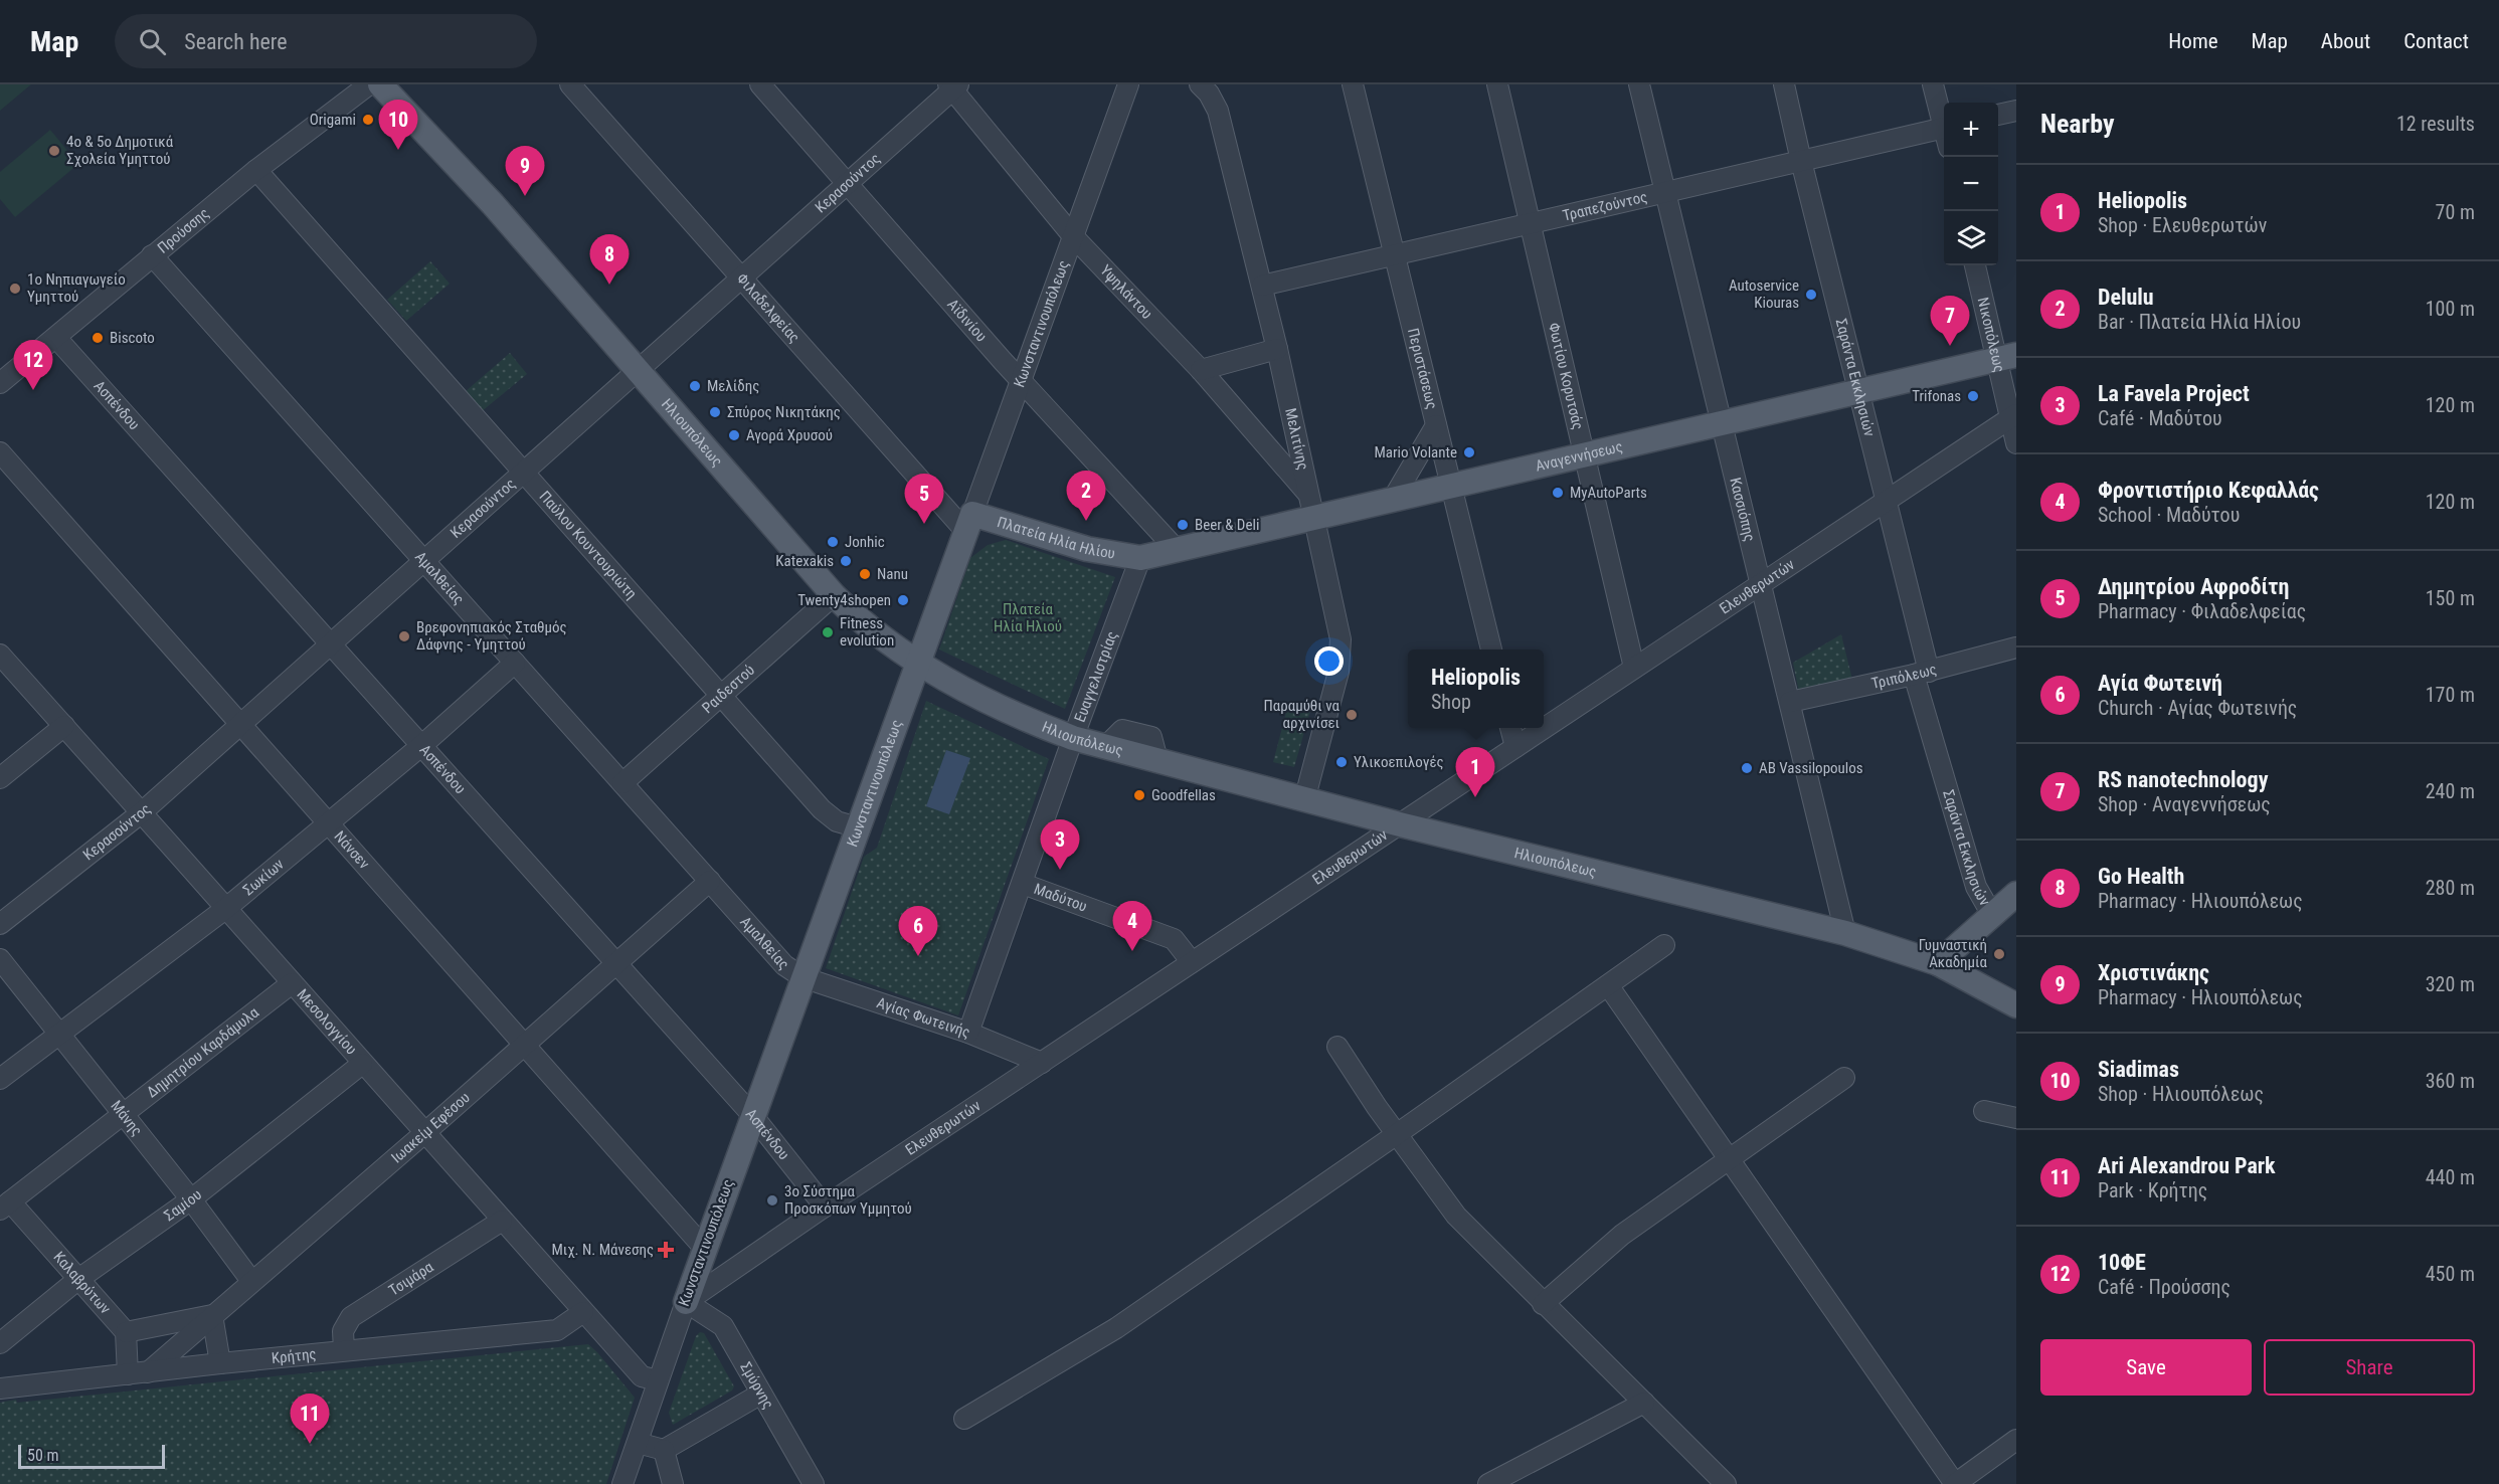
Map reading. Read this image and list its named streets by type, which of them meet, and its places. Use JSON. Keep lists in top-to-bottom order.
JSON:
{
  "streets": {
    "main road": [
      "Κωνσταντινουπόλεως",
      "Ηλιουπόλεως",
      "Αναγεννήσεως",
      "Πλατεία Ηλία Ηλίου"
    ],
    "street": [
      "Κερασούντος",
      "Τραπεζούντος",
      "Προύσσης",
      "Υψηλάντου",
      "Φιλαδελφείας",
      "Αϊδινίου",
      "Νικοπόλεως",
      "Περιστάσεως",
      "Φωτίου Κορυτσάς",
      "Σαράντα Εκκλησιών",
      "Ασπένδου",
      "Μελιτίνης",
      "Κασσιόπης",
      "Παύλου Κουντουριώτη",
      "Αμαλθείας",
      "Ελευθερωτών",
      "Ευαγγελιστρίας",
      "Τριπόλεως",
      "Ραιδεστού",
      "Νάνσεν",
      "Σωκίων",
      "Μαδύτου",
      "Αγίας Φωτεινής",
      "Μεσολογγίου",
      "Δημητρίου Καρδάμυλα",
      "Μάνης",
      "Ιωακείμ Εφέσου",
      "Σαμίου",
      "Τσιμάρα",
      "Καλαβρύτων",
      "Κρήτης",
      "Σμύρνης"
    ]
  },
  "crossings": [
    ["Κερασούντος", "Υψηλάντου"],
    ["Κερασούντος", "Φιλαδελφείας"],
    ["Κερασούντος", "Αϊδινίου"],
    ["Κερασούντος", "Ασπένδου"],
    ["Κερασούντος", "Ηλιουπόλεως"],
    ["Κερασούντος", "Παύλου Κουντουριώτη"],
    ["Κερασούντος", "Αμαλθείας"],
    ["Κερασούντος", "Νάνσεν"],
    ["Κερασούντος", "Μεσολογγίου"],
    ["Τραπεζούντος", "Περιστάσεως"],
    ["Τραπεζούντος", "Φωτίου Κορυτσάς"],
    ["Τραπεζούντος", "Σαράντα Εκκλησιών"],
    ["Τραπεζούντος", "Μελιτίνης"],
    ["Τραπεζούντος", "Κασσιόπης"],
    ["Προύσσης", "Ασπένδου"],
    ["Προύσσης", "Παύλου Κουντουριώτη"],
    ["Προύσσης", "Αμαλθείας"],
    ["Υψηλάντου", "Κωνσταντινουπόλεως"],
    ["Υψηλάντου", "Μελιτίνης"],
    ["Φιλαδελφείας", "Κωνσταντινουπόλεως"],
    ["Φιλαδελφείας", "Πλατεία Ηλία Ηλίου"],
    ["Αϊδινίου", "Κωνσταντινουπόλεως"],
    ["Αϊδινίου", "Αναγεννήσεως"],
    ["Κωνσταντινουπόλεως", "Ασπένδου"],
    ["Κωνσταντινουπόλεως", "Ηλιουπόλεως"],
    ["Κωνσταντινουπόλεως", "Πλατεία Ηλία Ηλίου"],
    ["Κωνσταντινουπόλεως", "Παύλου Κουντουριώτη"],
    ["Κωνσταντινουπόλεως", "Αμαλθείας"],
    ["Κωνσταντινουπόλεως", "Ελευθερωτών"],
    ["Κωνσταντινουπόλεως", "Νάνσεν"],
    ["Κωνσταντινουπόλεως", "Αγίας Φωτεινής"],
    ["Κωνσταντινουπόλεως", "Μεσολογγίου"],
    ["Κωνσταντινουπόλεως", "Σμύρνης"],
    ["Νικοπόλεως", "Αναγεννήσεως"],
    ["Νικοπόλεως", "Ελευθερωτών"],
    ["Περιστάσεως", "Αναγεννήσεως"],
    ["Φωτίου Κορυτσάς", "Αναγεννήσεως"],
    ["Φωτίου Κορυτσάς", "Ελευθερωτών"],
    ["Σαράντα Εκκλησιών", "Αναγεννήσεως"],
    ["Σαράντα Εκκλησιών", "Ελευθερωτών"],
    ["Σαράντα Εκκλησιών", "Τριπόλεως"],
    ["Ασπένδου", "Ελευθερωτών"],
    ["Ασπένδου", "Σωκίων"],
    ["Ασπένδου", "Ιωακείμ Εφέσου"],
    ["Ηλιουπόλεως", "Μελιτίνης"],
    ["Ηλιουπόλεως", "Κασσιόπης"],
    ["Ηλιουπόλεως", "Ελευθερωτών"],
    ["Ηλιουπόλεως", "Ευαγγελιστρίας"],
    ["Ηλιουπόλεως", "Ραιδεστού"],
    ["Μελιτίνης", "Αναγεννήσεως"],
    ["Αναγεννήσεως", "Κασσιόπης"],
    ["Αναγεννήσεως", "Πλατεία Ηλία Ηλίου"],
    ["Αναγεννήσεως", "Ευαγγελιστρίας"],
    ["Κασσιόπης", "Ελευθερωτών"],
    ["Κασσιόπης", "Τριπόλεως"],
    ["Πλατεία Ηλία Ηλίου", "Ευαγγελιστρίας"],
    ["Παύλου Κουντουριώτη", "Ραιδεστού"],
    ["Αμαλθείας", "Ραιδεστού"],
    ["Αμαλθείας", "Σωκίων"],
    ["Αμαλθείας", "Αγίας Φωτεινής"],
    ["Αμαλθείας", "Ιωακείμ Εφέσου"],
    ["Ελευθερωτών", "Μαδύτου"],
    ["Ελευθερωτών", "Αγίας Φωτεινής"],
    ["Ελευθερωτών", "Σμύρνης"],
    ["Ευαγγελιστρίας", "Μαδύτου"],
    ["Ευαγγελιστρίας", "Αγίας Φωτεινής"],
    ["Νάνσεν", "Σωκίων"],
    ["Νάνσεν", "Ιωακείμ Εφέσου"],
    ["Σωκίων", "Μεσολογγίου"],
    ["Σωκίων", "Μάνης"],
    ["Μεσολογγίου", "Δημητρίου Καρδάμυλα"],
    ["Μεσολογγίου", "Ιωακείμ Εφέσου"],
    ["Μεσολογγίου", "Σαμίου"],
    ["Μεσολογγίου", "Τσιμάρα"],
    ["Μεσολογγίου", "Κρήτης"],
    ["Δημητρίου Καρδάμυλα", "Μάνης"],
    ["Δημητρίου Καρδάμυλα", "Καλαβρύτων"],
    ["Μάνης", "Ιωακείμ Εφέσου"],
    ["Μάνης", "Σαμίου"],
    ["Ιωακείμ Εφέσου", "Κρήτης"],
    ["Σαμίου", "Καλαβρύτων"],
    ["Τσιμάρα", "Κρήτης"]
  ],
  "parks": ["Πλατεία Ηλία Ηλιού"],
  "places": {
    "other": [
      "Origami",
      "4ο & 5ο Δημοτικά Σχολεία Υμηττού",
      "1ο Νηπιαγωγείο Υμηττού",
      "Autoservice Kiouras",
      "Biscoto",
      "Μελίδης",
      "Trifonas",
      "Σπύρος Νικητάκης",
      "Αγορά Χρυσού",
      "Mario Volante",
      "MyAutoParts",
      "Beer & Deli",
      "Jonhic",
      "Katexakis",
      "Nanu",
      "Twenty4shopen",
      "Fitness evolution",
      "Βρεφονηπιακός Σταθμός Δάφνης - Υμηττού",
      "Παραμύθι να αρχινίσει",
      "Υλικοεπιλογές",
      "AB Vassilopoulos",
      "Goodfellas",
      "Γυμναστική Ακαδημία",
      "3o Σύστημα Προσκόπων Υμμητού"
    ],
    "health": ["Μιχ. Ν. Μάνεσης"]
  },
  "scale_bar": "50 m",
  "page": {
    "header": "Map",
    "search": "Search here",
    "nav": [
      "Home",
      "Map",
      "About",
      "Contact"
    ],
    "heading": ["Nearby", "12 results"],
    "pins": [
      "10",
      "9",
      "8",
      "7",
      "12",
      "2",
      "5",
      "1",
      "3",
      "4",
      "6",
      "11"
    ],
    "map_buttons": ["+", "−"],
    "list": [
      {
        "mark": "1",
        "name": "Heliopolis",
        "note": "Shop · Ελευθερωτών",
        "value": "70 m"
      },
      {
        "mark": "2",
        "name": "Delulu",
        "note": "Bar · Πλατεία Ηλία Ηλίου",
        "value": "100 m"
      },
      {
        "mark": "3",
        "name": "La Favela Project",
        "note": "Café · Μαδύτου",
        "value": "120 m"
      },
      {
        "mark": "4",
        "name": "Φροντιστήριο Κεφαλλάς",
        "note": "School · Μαδύτου",
        "value": "120 m"
      },
      {
        "mark": "5",
        "name": "Δημητρίου Αφροδίτη",
        "note": "Pharmacy · Φιλαδελφείας",
        "value": "150 m"
      },
      {
        "mark": "6",
        "name": "Αγία Φωτεινή",
        "note": "Church · Αγίας Φωτεινής",
        "value": "170 m"
      },
      {
        "mark": "7",
        "name": "RS nanotechnology",
        "note": "Shop · Αναγεννήσεως",
        "value": "240 m"
      },
      {
        "mark": "8",
        "name": "Go Health",
        "note": "Pharmacy · Ηλιουπόλεως",
        "value": "280 m"
      },
      {
        "mark": "9",
        "name": "Χριστινάκης",
        "note": "Pharmacy · Ηλιουπόλεως",
        "value": "320 m"
      },
      {
        "mark": "10",
        "name": "Siadimas",
        "note": "Shop · Ηλιουπόλεως",
        "value": "360 m"
      },
      {
        "mark": "11",
        "name": "Ari Alexandrou Park",
        "note": "Park · Κρήτης",
        "value": "440 m"
      },
      {
        "mark": "12",
        "name": "10ΦΕ",
        "note": "Café · Προύσσης",
        "value": "450 m"
      }
    ],
    "popup": ["Heliopolis", "Shop"],
    "buttons": ["Save", "Share"],
    "scale": "50 m"
  }
}
